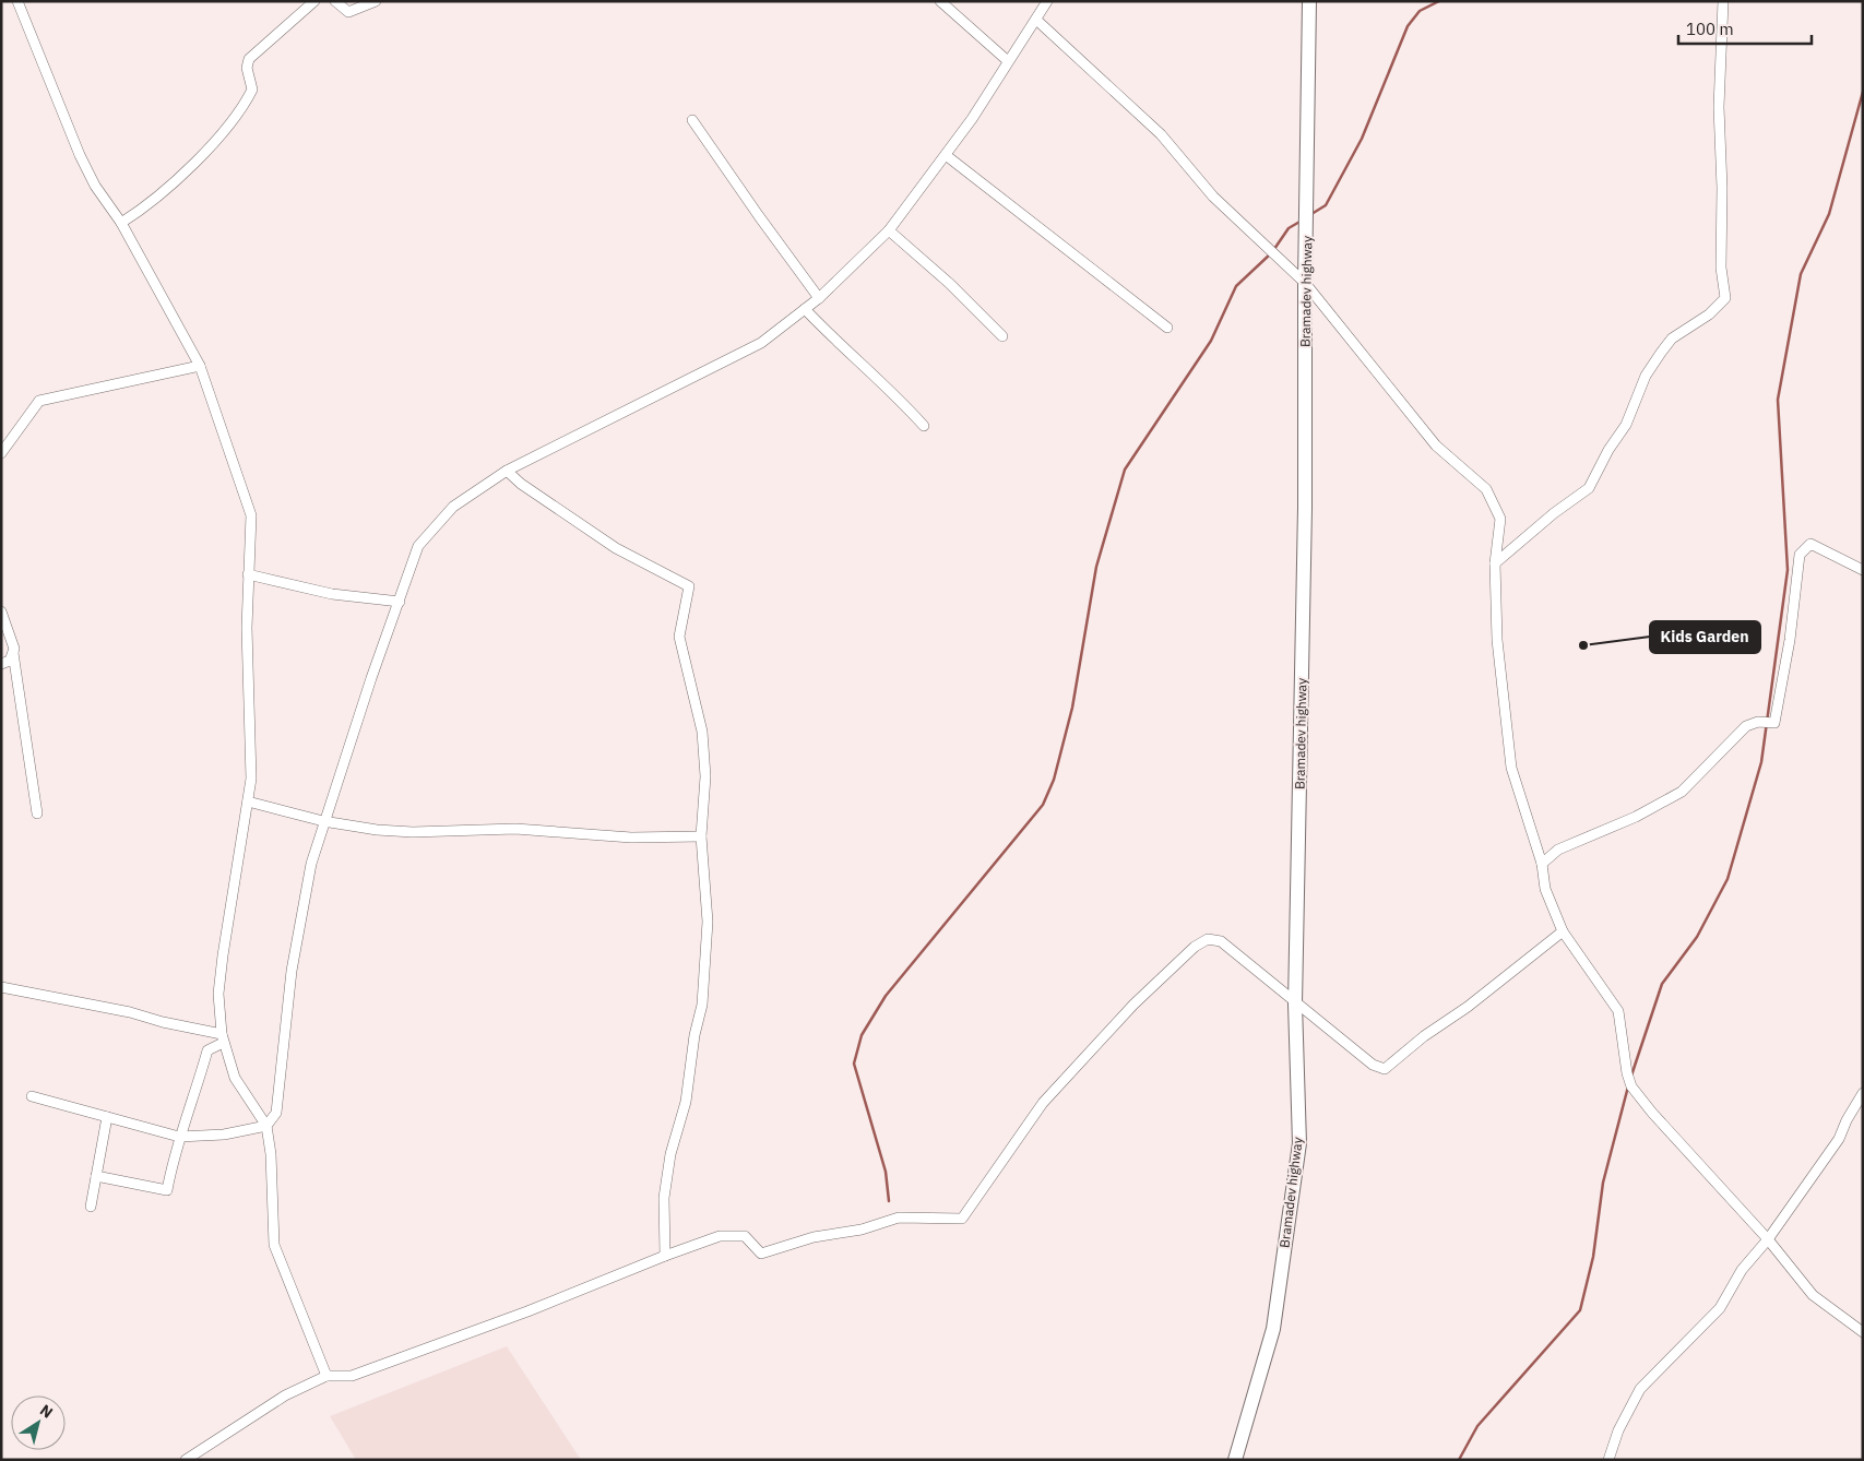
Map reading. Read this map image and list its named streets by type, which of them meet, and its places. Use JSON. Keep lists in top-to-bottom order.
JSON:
{
  "streets": {
    "street": ["Bramadev highway"]
  },
  "places": ["Kids Garden"],
  "scale_bar": "100 m",
  "north": "top right"
}
